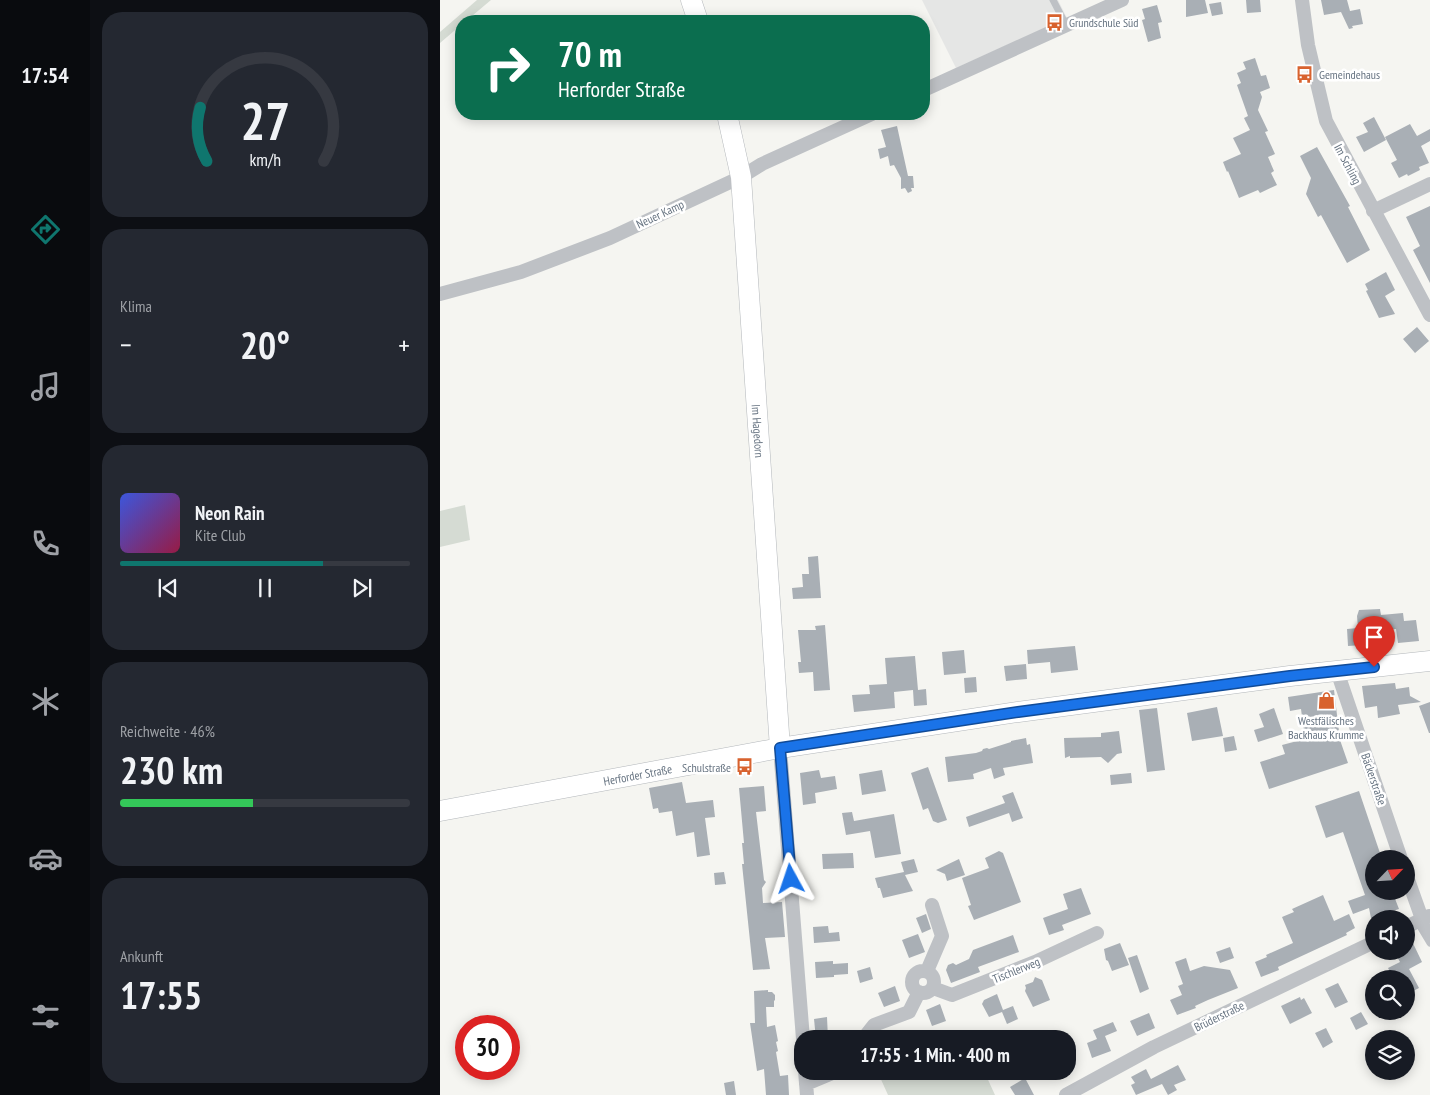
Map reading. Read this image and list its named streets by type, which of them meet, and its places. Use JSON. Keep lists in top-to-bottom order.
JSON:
{
  "streets": {
    "main road": ["Im Hagedorn", "Herforder Straße"],
    "street": [
      "Im Schling",
      "Neuer Kamp",
      "Bäckerstraße",
      "Tischlerweg",
      "Brüderstraße"
    ]
  },
  "crossings": [
    ["Neuer Kamp", "Im Hagedorn"],
    ["Im Hagedorn", "Herforder Straße"],
    ["Herforder Straße", "Bäckerstraße"]
  ],
  "places": {
    "bus stop": ["Grundschule Süd", "Gemeindehaus", "Schulstraße"],
    "shop": ["Westfälisches Backhaus Krumme"]
  },
  "north": "top right",
  "page": {
    "tabs": "17:54",
    "turn": ["70 m", "Herforder Straße"],
    "tile": [
      "Klima",
      ["Reichweite · 46%", "230 km"],
      ["Ankunft", "17:55"]
    ],
    "heat": ["−", "20°", "+"],
    "song": ["Neon Rain", "Kite Club"],
    "limit": "30",
    "trip": "17:55 · 1 Min. · 400 m",
    "gauge": ["27", "km/h"]
  }
}
